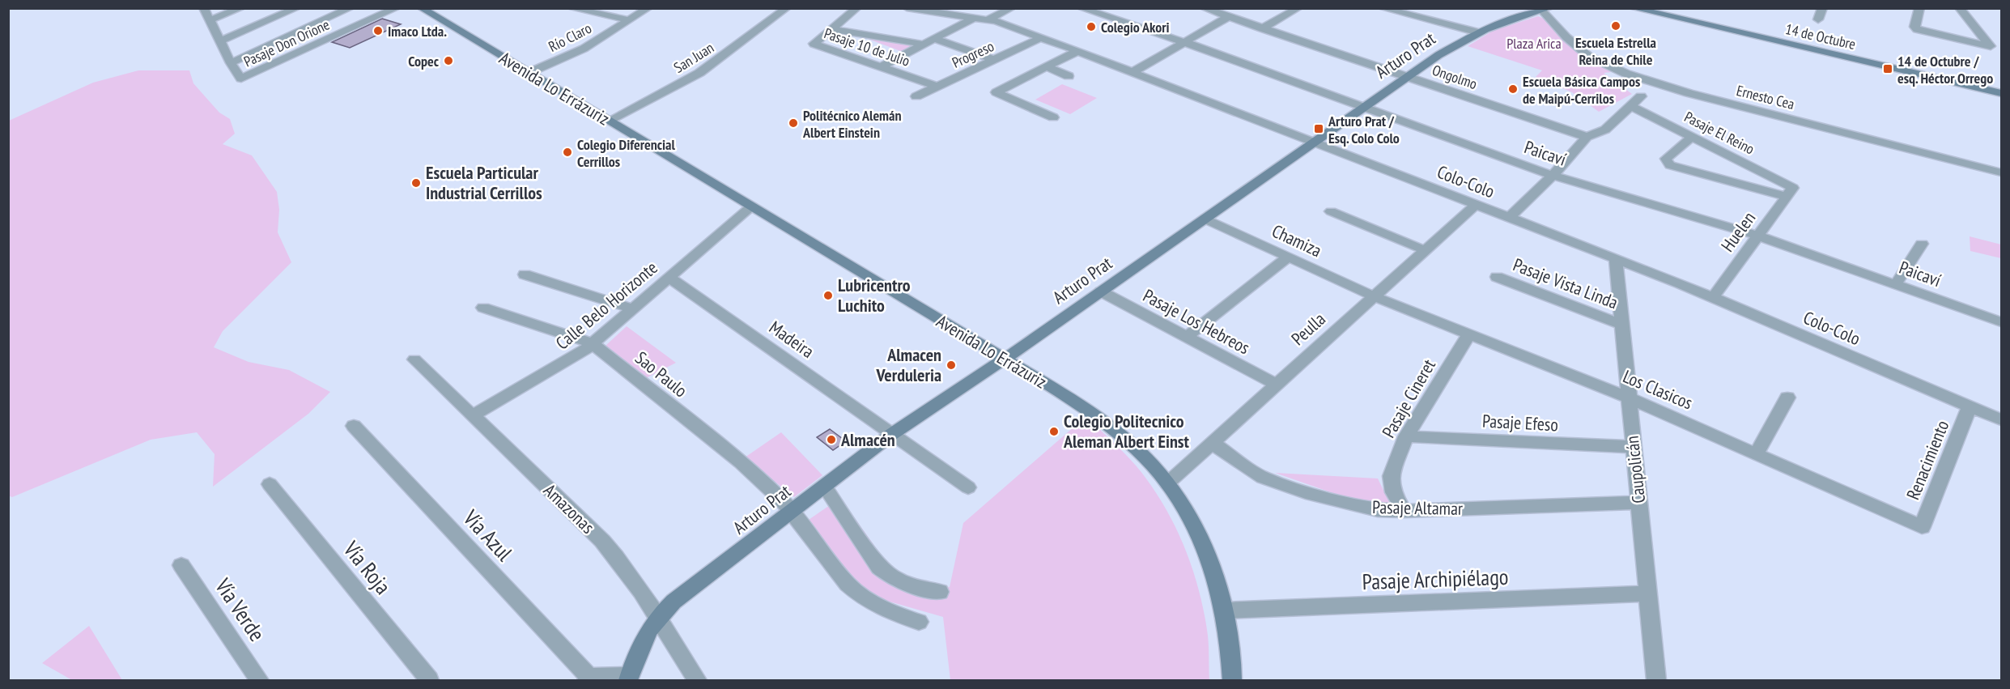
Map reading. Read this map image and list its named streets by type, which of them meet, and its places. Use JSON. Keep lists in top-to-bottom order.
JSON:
{
  "streets": {
    "street": [
      "14 de Octubre",
      "Río Claro",
      "Pasaje Don Orione",
      "Pasaje 10 de Julio",
      "Progreso",
      "Arturo Prat",
      "San Juan",
      "Ongolmo",
      "Avenida Lo Errázuriz",
      "Ernesto Cea",
      "Pasaje El Reino",
      "Paicaví",
      "Colo-Colo",
      "Huelen",
      "Chamiza",
      "Pasaje Vista Linda",
      "Calle Belo Horizonte",
      "Pasaje Los Hebreos",
      "Peulla",
      "Madeira",
      "Sao Paulo",
      "Los Clasicos",
      "Pasaje Cineret",
      "Pasaje Efeso",
      "Renacimiento",
      "Caupolicán",
      "Pasaje Altamar",
      "Amazonas",
      "Vía Azul",
      "Vía Roja",
      "Pasaje Archipiélago",
      "Vía Verde"
    ]
  },
  "crossings": [
    ["Río Claro", "Avenida Lo Errázuriz"],
    ["Pasaje 10 de Julio", "Progreso"],
    ["Progreso", "Colo-Colo"],
    ["Arturo Prat", "Ongolmo"],
    ["Arturo Prat", "Avenida Lo Errázuriz"],
    ["Arturo Prat", "Ernesto Cea"],
    ["Arturo Prat", "Paicaví"],
    ["Arturo Prat", "Colo-Colo"],
    ["Arturo Prat", "Chamiza"],
    ["Arturo Prat", "Pasaje Los Hebreos"],
    ["Arturo Prat", "Madeira"],
    ["Arturo Prat", "Sao Paulo"],
    ["Arturo Prat", "Amazonas"],
    ["San Juan", "Avenida Lo Errázuriz"],
    ["Avenida Lo Errázuriz", "Calle Belo Horizonte"],
    ["Avenida Lo Errázuriz", "Peulla"],
    ["Avenida Lo Errázuriz", "Pasaje Archipiélago"],
    ["Pasaje El Reino", "Huelen"],
    ["Paicaví", "Huelen"],
    ["Colo-Colo", "Huelen"],
    ["Colo-Colo", "Peulla"],
    ["Colo-Colo", "Renacimiento"],
    ["Colo-Colo", "Caupolicán"],
    ["Chamiza", "Peulla"],
    ["Chamiza", "Los Clasicos"],
    ["Pasaje Vista Linda", "Caupolicán"],
    ["Calle Belo Horizonte", "Madeira"],
    ["Calle Belo Horizonte", "Sao Paulo"],
    ["Calle Belo Horizonte", "Amazonas"],
    ["Pasaje Los Hebreos", "Peulla"],
    ["Peulla", "Los Clasicos"],
    ["Peulla", "Pasaje Altamar"],
    ["Los Clasicos", "Pasaje Cineret"],
    ["Los Clasicos", "Renacimiento"],
    ["Los Clasicos", "Caupolicán"],
    ["Pasaje Cineret", "Pasaje Efeso"],
    ["Pasaje Cineret", "Pasaje Altamar"],
    ["Pasaje Efeso", "Caupolicán"],
    ["Caupolicán", "Pasaje Altamar"],
    ["Caupolicán", "Pasaje Archipiélago"]
  ],
  "parks": ["Plaza Arica"],
  "places": {
    "other": [
      "Escuela Estrella Reina de Chile",
      "Colegio Akori",
      "Imaco Ltda.",
      "Copec",
      "Escuela Básica Campos de Maipú-Cerrilos",
      "Politécnico Alemán Albert Einstein",
      "Colegio Diferencial Cerrillos",
      "Escuela Particular Industrial Cerrillos",
      "Lubricentro Luchito",
      "Almacen Verduleria",
      "Colegio Politecnico Aleman Albert Einst",
      "Almacén"
    ],
    "transit": ["14 de Octubre / esq. Héctor Orrego", "Arturo Prat / Esq. Colo Colo"]
  }
}
